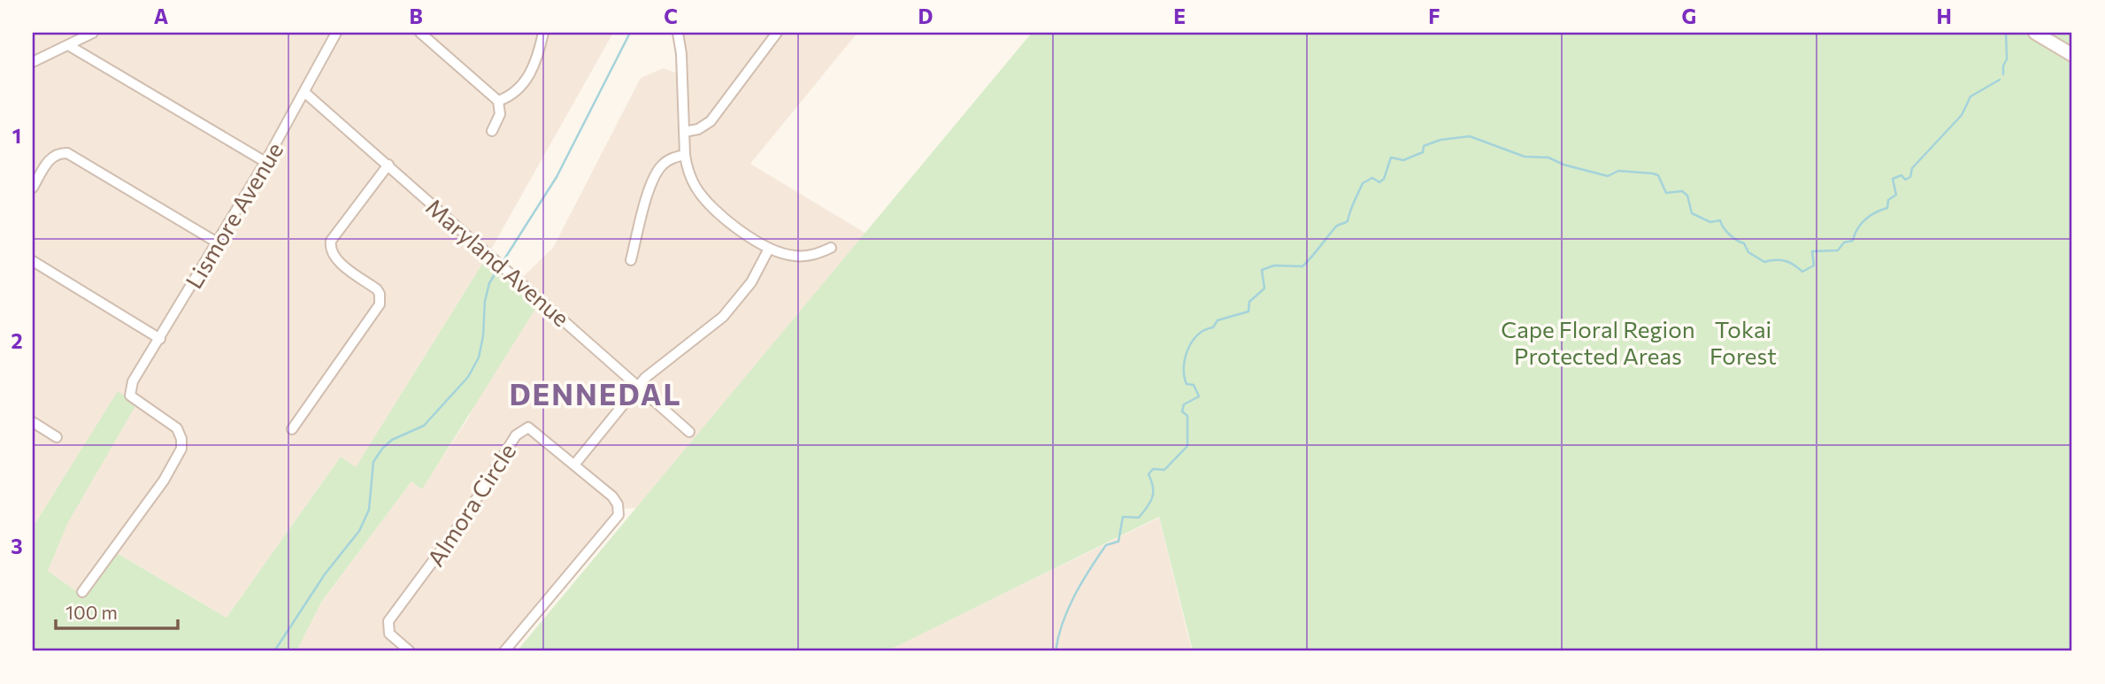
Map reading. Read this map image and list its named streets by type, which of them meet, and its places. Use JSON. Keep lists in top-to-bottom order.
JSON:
{
  "streets": {
    "street": ["Lismore Avenue", "Maryland Avenue", "Almora Circle"]
  },
  "crossings": [
    ["Lismore Avenue", "Maryland Avenue"]
  ],
  "districts": ["DENNEDAL"],
  "parks": ["Cape Floral Region Protected Areas", "Tokai Forest"],
  "scale_bar": "100 m",
  "grid": {
    "columns": [
      "A",
      "B",
      "C",
      "D",
      "E",
      "F",
      "G",
      "H"
    ],
    "rows": ["1", "2", "3"]
  }
}
